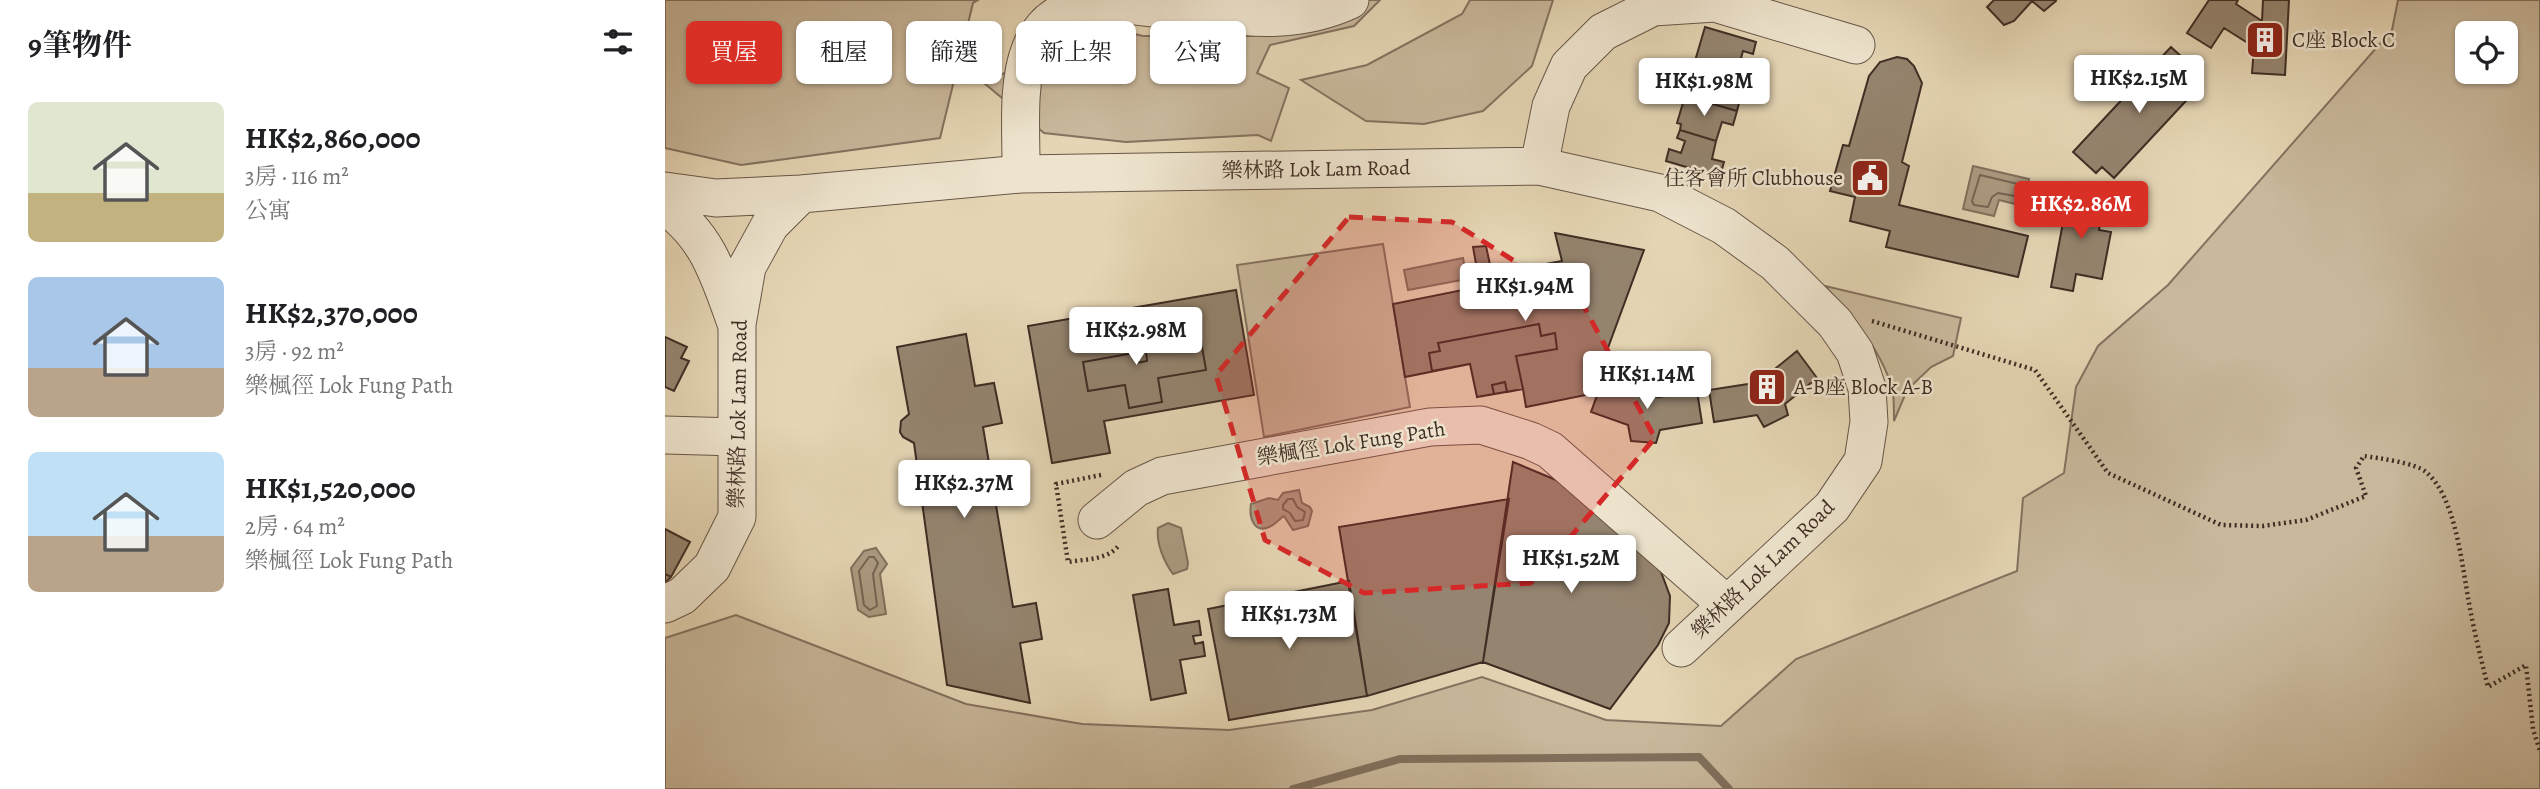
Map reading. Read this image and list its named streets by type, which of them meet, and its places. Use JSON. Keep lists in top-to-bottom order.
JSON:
{
  "streets": {
    "street": ["樂林路 Lok Lam Road", "樂楓徑 Lok Fung Path"]
  },
  "crossings": [
    ["樂林路 Lok Lam Road", "樂楓徑 Lok Fung Path"]
  ],
  "places": {
    "building": ["C座 Block C", "A-B座 Block A-B"],
    "public building": ["住客會所 Clubhouse"]
  },
  "page": {
    "heading": "9筆物件",
    "chip": [
      "買屋",
      "租屋",
      "篩選",
      "新上架",
      "公寓"
    ],
    "price": [
      "HK$2.15M",
      "HK$1.98M",
      "HK$2.86M",
      "HK$1.94M",
      "HK$2.98M",
      "HK$1.14M",
      "HK$2.37M",
      "HK$1.52M",
      "HK$1.73M"
    ],
    "list": [
      {
        "name": "HK$2,860,000",
        "note": "3房 · 116 m² · 公寓"
      },
      {
        "name": "HK$2,370,000",
        "note": "3房 · 92 m² · 樂楓徑 Lok Fung Path"
      },
      {
        "name": "HK$1,520,000",
        "note": "2房 · 64 m² · 樂楓徑 Lok Fung Path"
      }
    ]
  }
}
